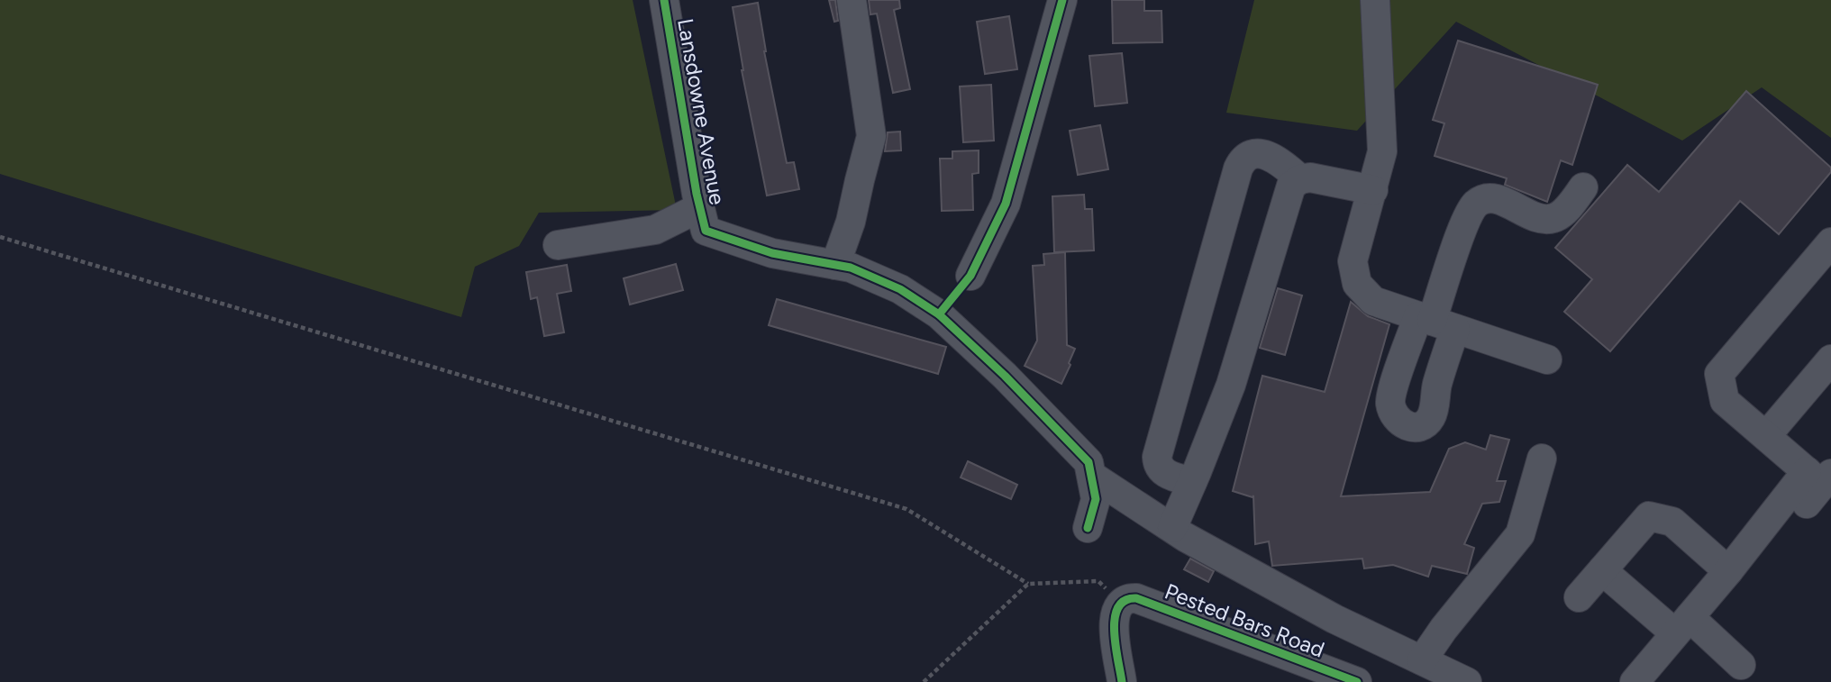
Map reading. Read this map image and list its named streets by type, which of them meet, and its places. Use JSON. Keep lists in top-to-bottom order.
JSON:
{
  "streets": {
    "street": ["Lansdowne Avenue", "Pested Bars Road"]
  }
}
